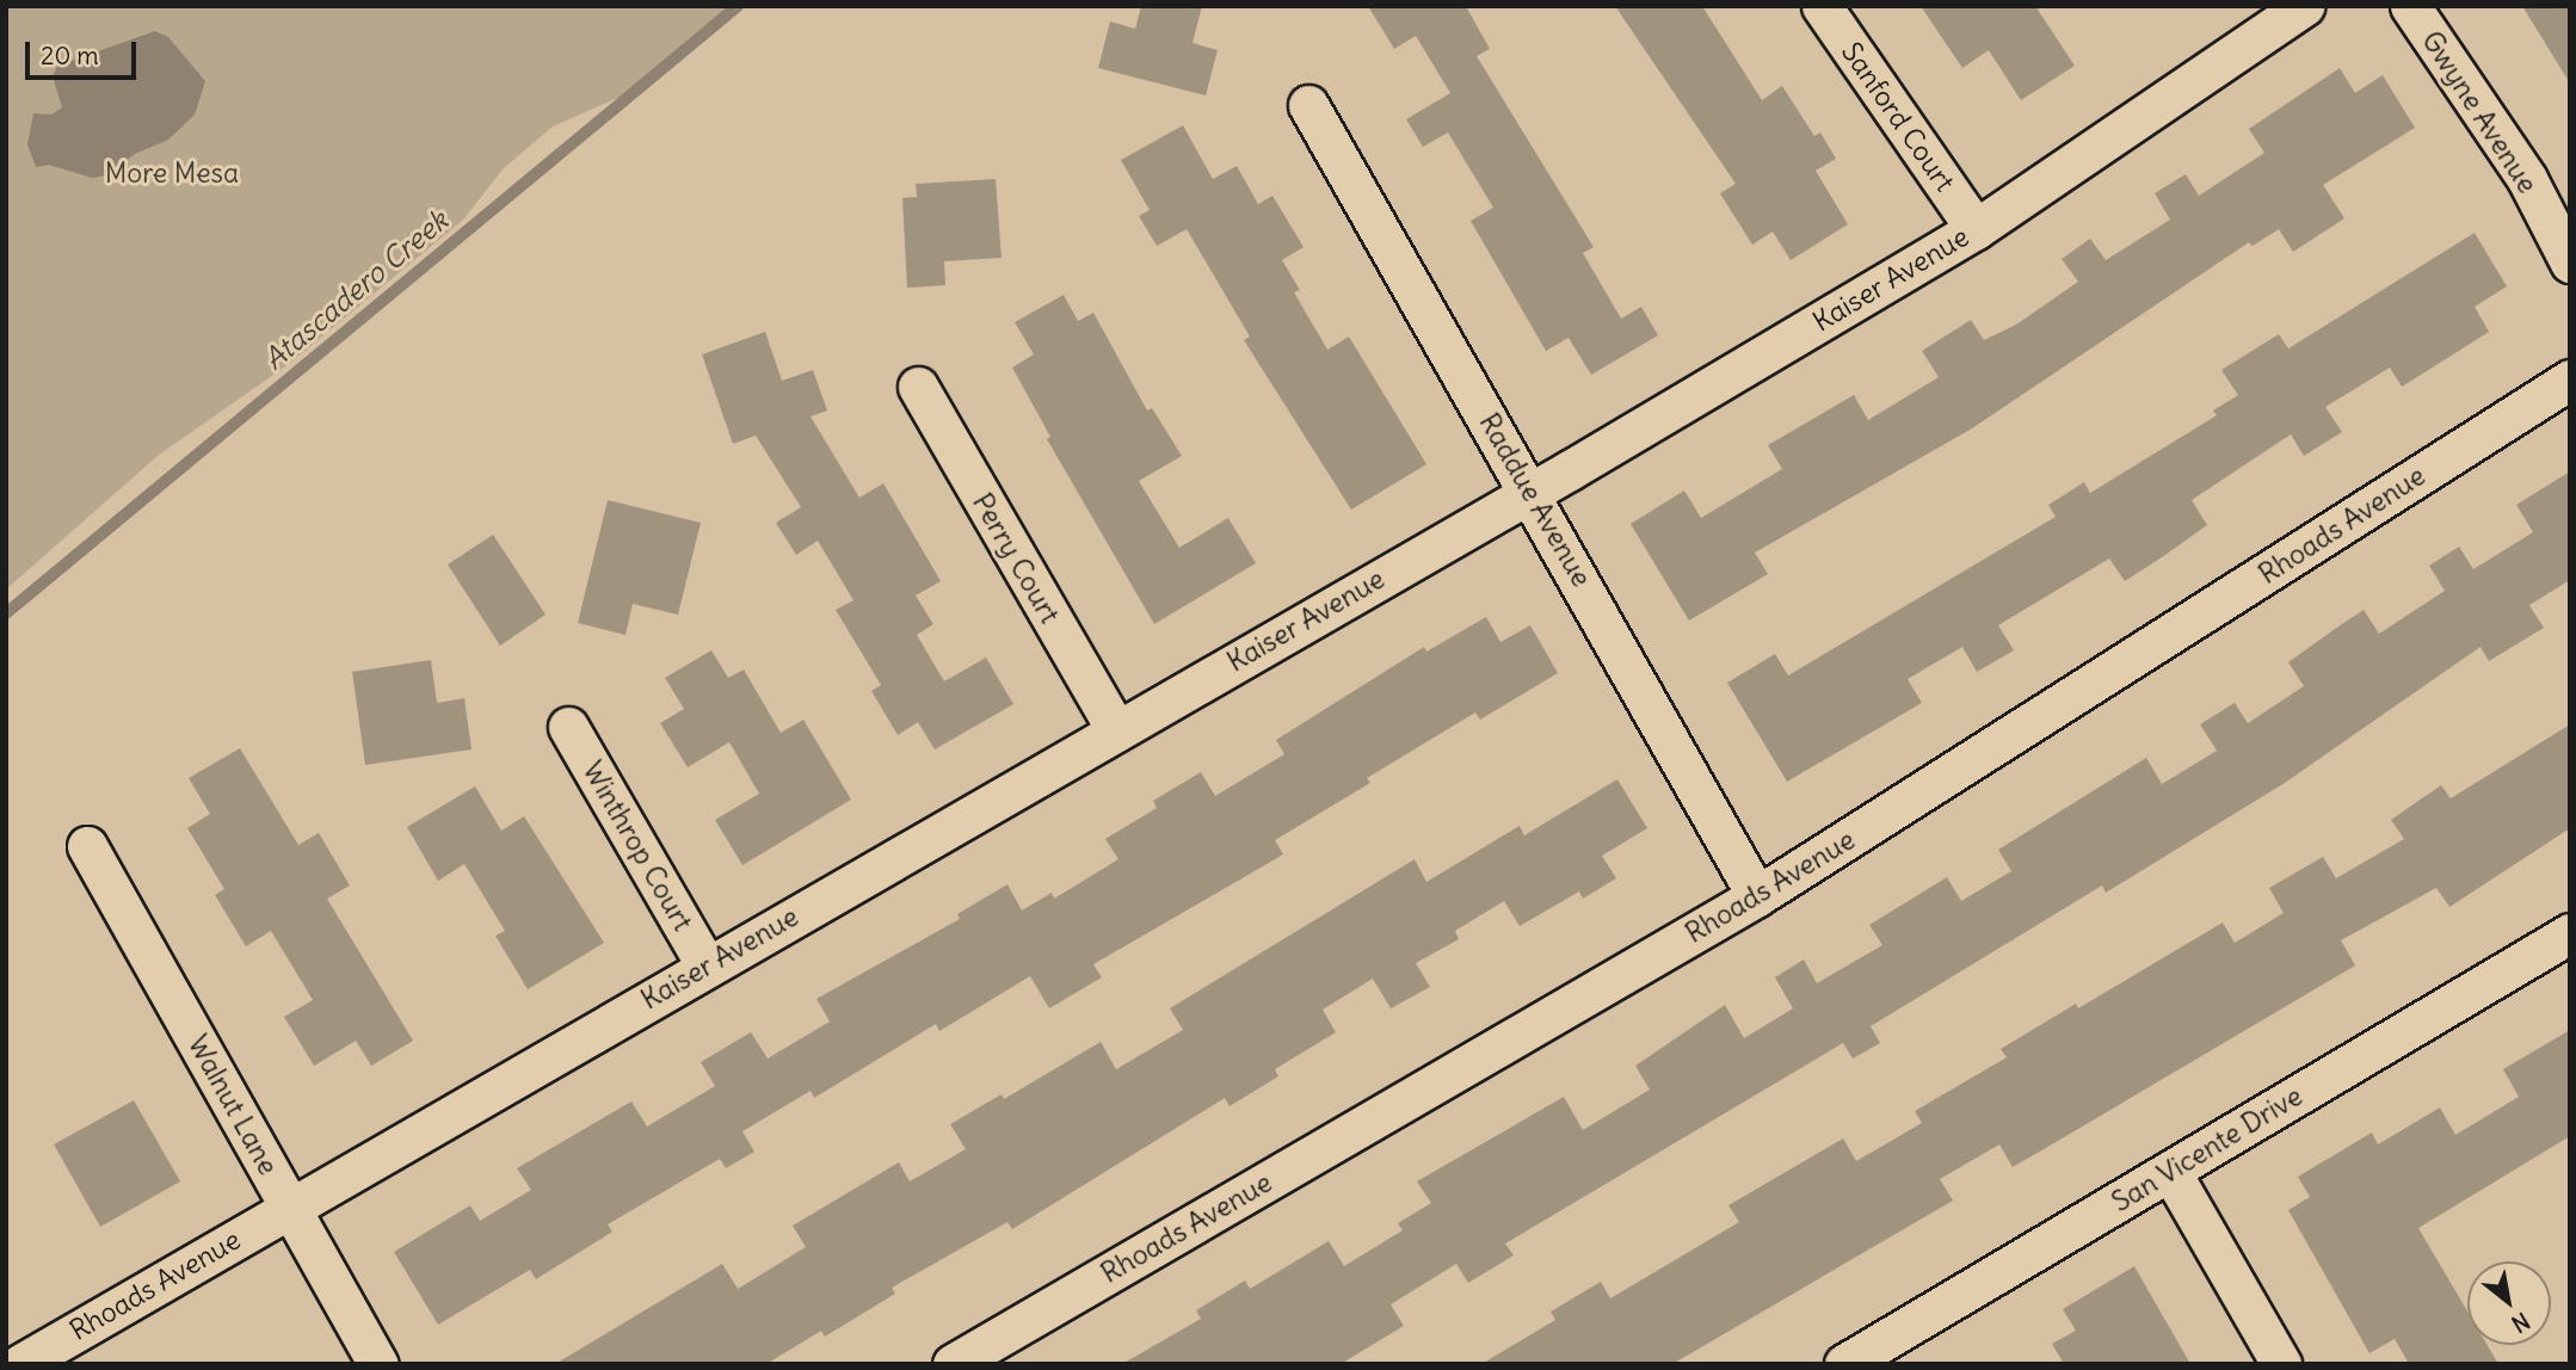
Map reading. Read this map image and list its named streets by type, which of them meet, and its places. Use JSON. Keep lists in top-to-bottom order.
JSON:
{
  "streets": {
    "street": [
      "Gwyne Avenue",
      "Sanford Court",
      "Kaiser Avenue",
      "Raddue Avenue",
      "Rhoads Avenue",
      "Perry Court",
      "Winthrop Court",
      "Walnut Lane",
      "San Vicente Drive"
    ]
  },
  "crossings": [
    ["Sanford Court", "Kaiser Avenue"],
    ["Kaiser Avenue", "Raddue Avenue"],
    ["Kaiser Avenue", "Rhoads Avenue"],
    ["Kaiser Avenue", "Perry Court"],
    ["Kaiser Avenue", "Winthrop Court"],
    ["Kaiser Avenue", "Walnut Lane"],
    ["Raddue Avenue", "Rhoads Avenue"],
    ["Rhoads Avenue", "Walnut Lane"]
  ],
  "water": ["Atascadero Creek"],
  "parks": ["More Mesa"],
  "scale_bar": "20 m",
  "north": "bottom right"
}
